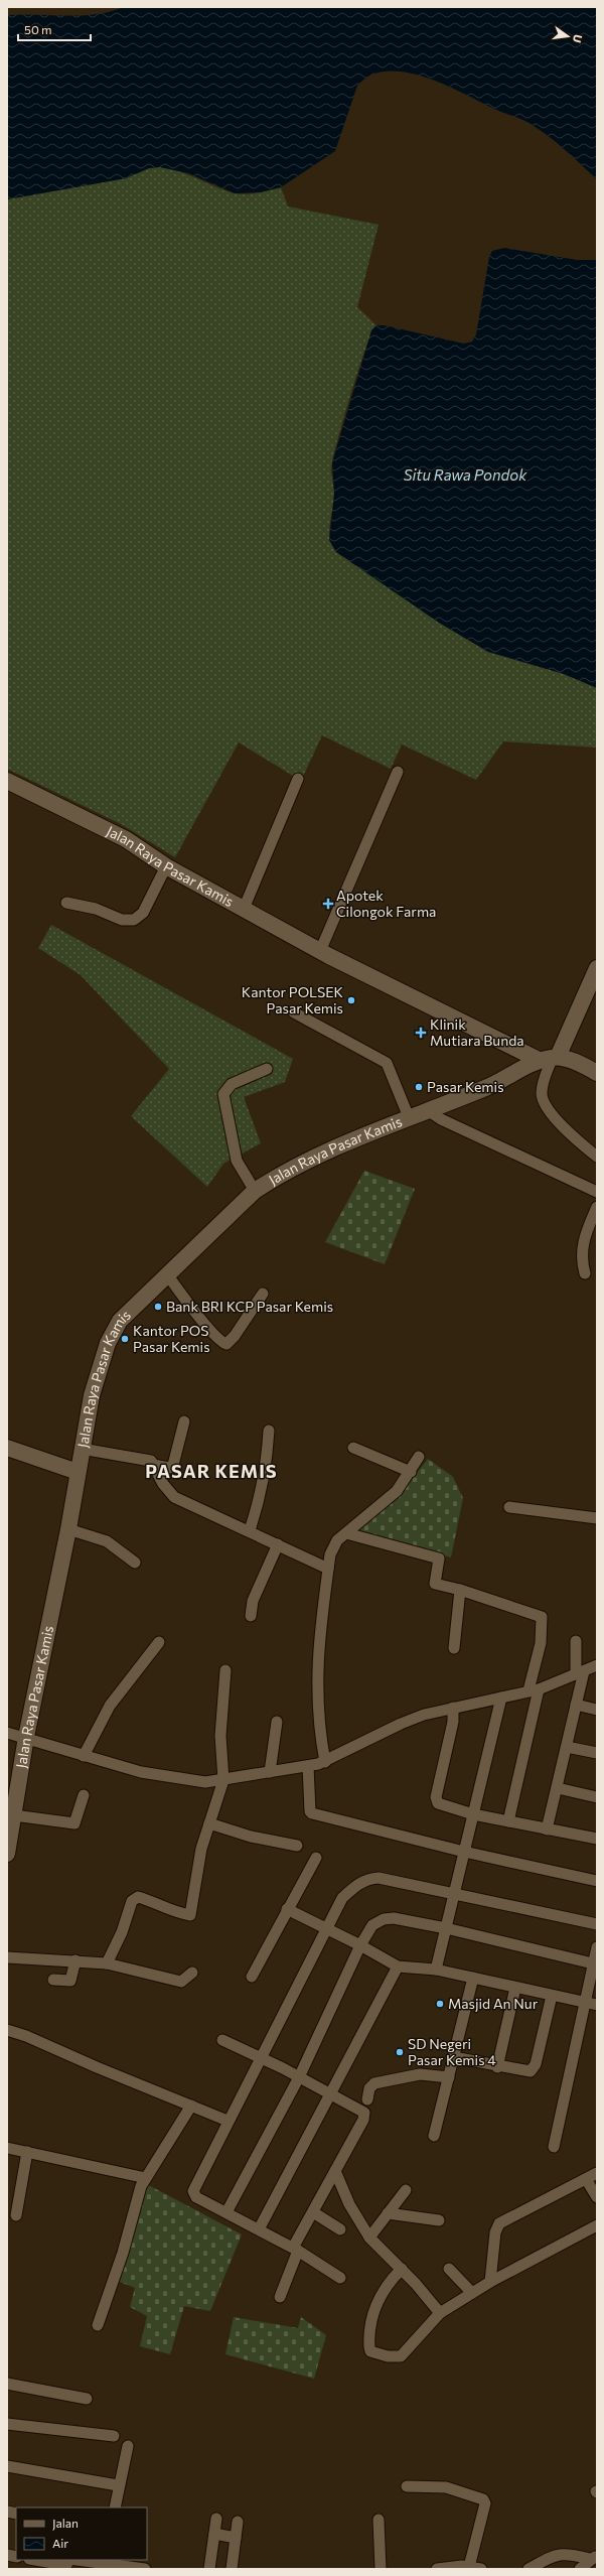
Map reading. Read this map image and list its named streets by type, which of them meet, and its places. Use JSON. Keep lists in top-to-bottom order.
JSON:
{
  "streets": {
    "main road": ["Jalan Raya Pasar Kamis"]
  },
  "districts": ["PASAR KEMIS"],
  "water": ["Situ Rawa Pondok"],
  "places": {
    "health": ["Apotek Cilongok Farma", "Klinik Mutiara Bunda"],
    "other": [
      "Kantor POLSEK Pasar Kemis",
      "Pasar Kemis",
      "Bank BRI KCP Pasar Kemis",
      "Kantor POS Pasar Kemis",
      "Masjid An Nur",
      "SD Negeri Pasar Kemis 4"
    ]
  },
  "legend": ["Jalan", "Air"],
  "scale_bar": "50 m",
  "north": "right"
}
